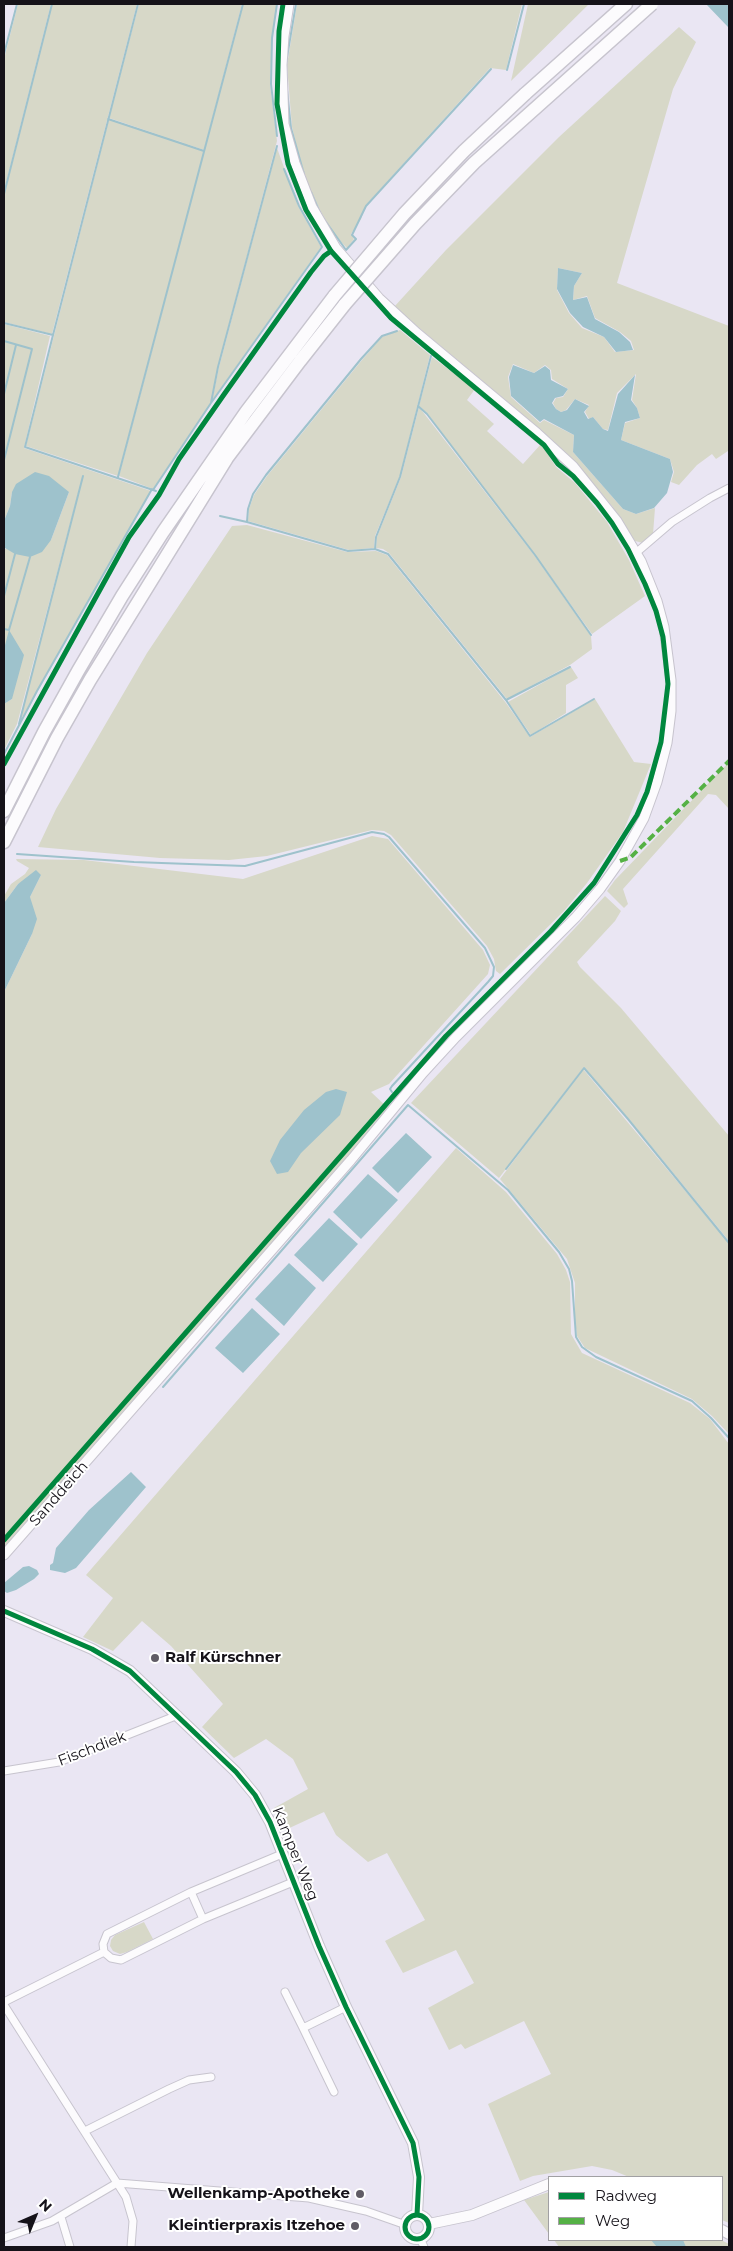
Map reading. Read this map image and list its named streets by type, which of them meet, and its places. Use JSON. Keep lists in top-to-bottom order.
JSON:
{
  "streets": {
    "main road": ["Kamper Weg"],
    "street": ["Sanddeich", "Fischdiek"]
  },
  "crossings": [
    ["Fischdiek", "Kamper Weg"]
  ],
  "places": ["Ralf Kürschner", "Wellenkamp-Apotheke", "Kleintierpraxis Itzehoe"],
  "legend": ["Radweg", "Weg"],
  "north": "top right"
}
